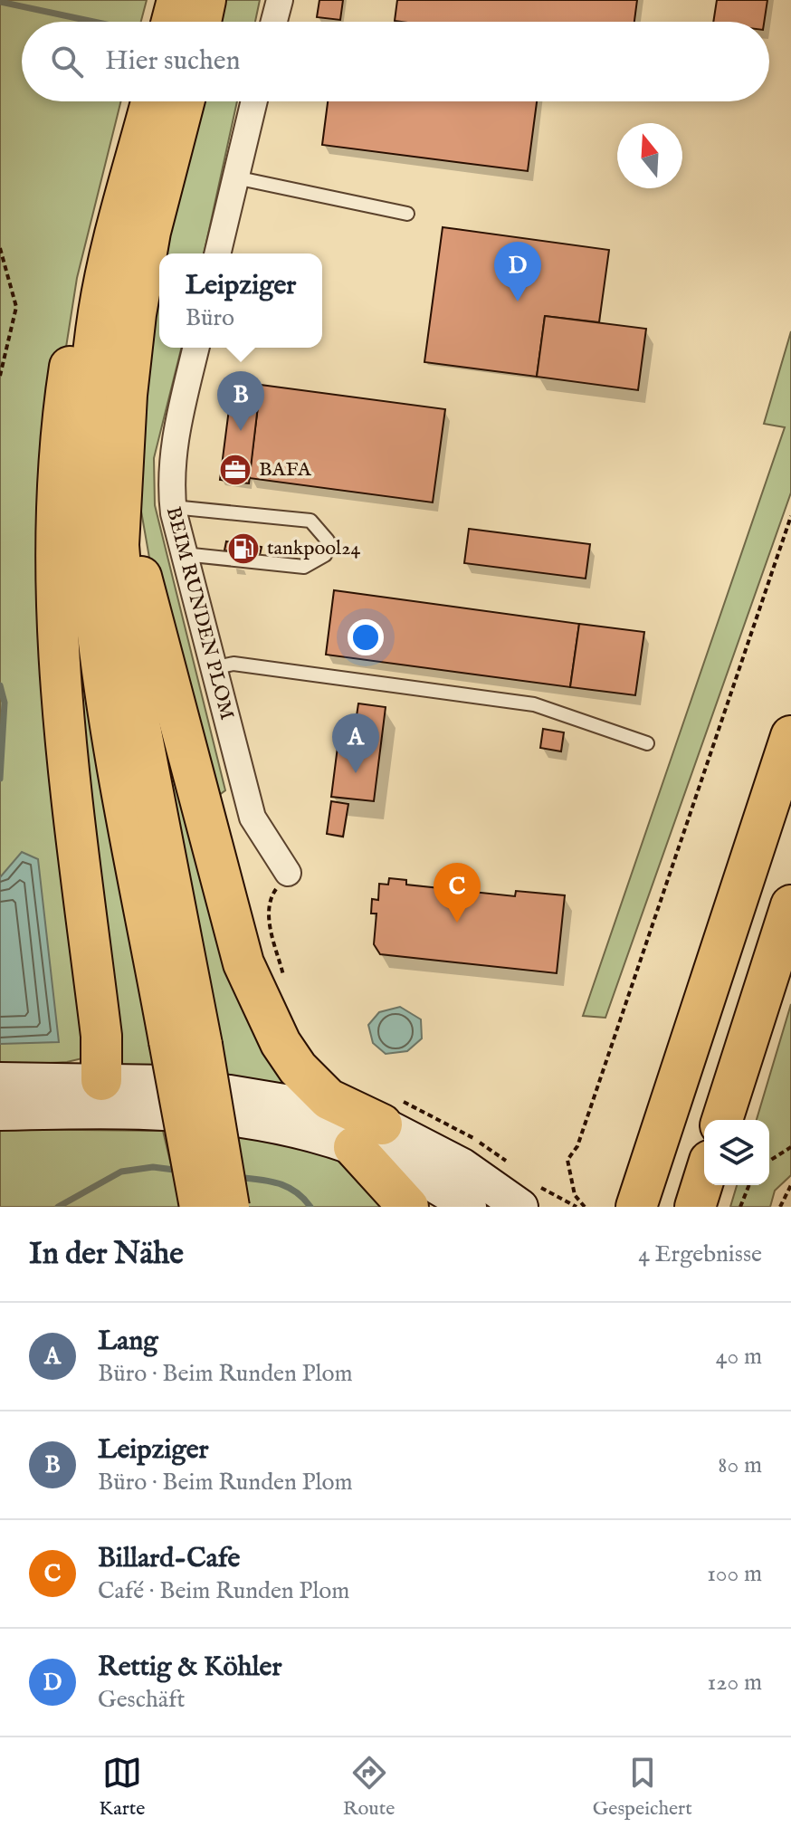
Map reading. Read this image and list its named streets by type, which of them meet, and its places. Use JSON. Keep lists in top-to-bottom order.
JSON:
{
  "streets": {
    "street": ["BEIM RUNDEN PLOM"]
  },
  "places": {
    "office": ["BAFA"],
    "fuel station": ["tankpool24"]
  },
  "north": "top",
  "page": {
    "search": "Hier suchen",
    "pins": [
      "D",
      "B",
      "A",
      "C"
    ],
    "popup": ["Leipziger", "Büro"],
    "heading": ["In der Nähe", "4 Ergebnisse"],
    "list": [
      {
        "mark": "A",
        "name": "Lang",
        "note": "Büro · Beim Runden Plom",
        "value": "40 m"
      },
      {
        "mark": "B",
        "name": "Leipziger",
        "note": "Büro · Beim Runden Plom",
        "value": "80 m"
      },
      {
        "mark": "C",
        "name": "Billard-Cafe",
        "note": "Café · Beim Runden Plom",
        "value": "100 m"
      },
      {
        "mark": "D",
        "name": "Rettig & Köhler",
        "note": "Geschäft",
        "value": "120 m"
      }
    ],
    "nav": ["Karte", "Route", "Gespeichert"]
  }
}
